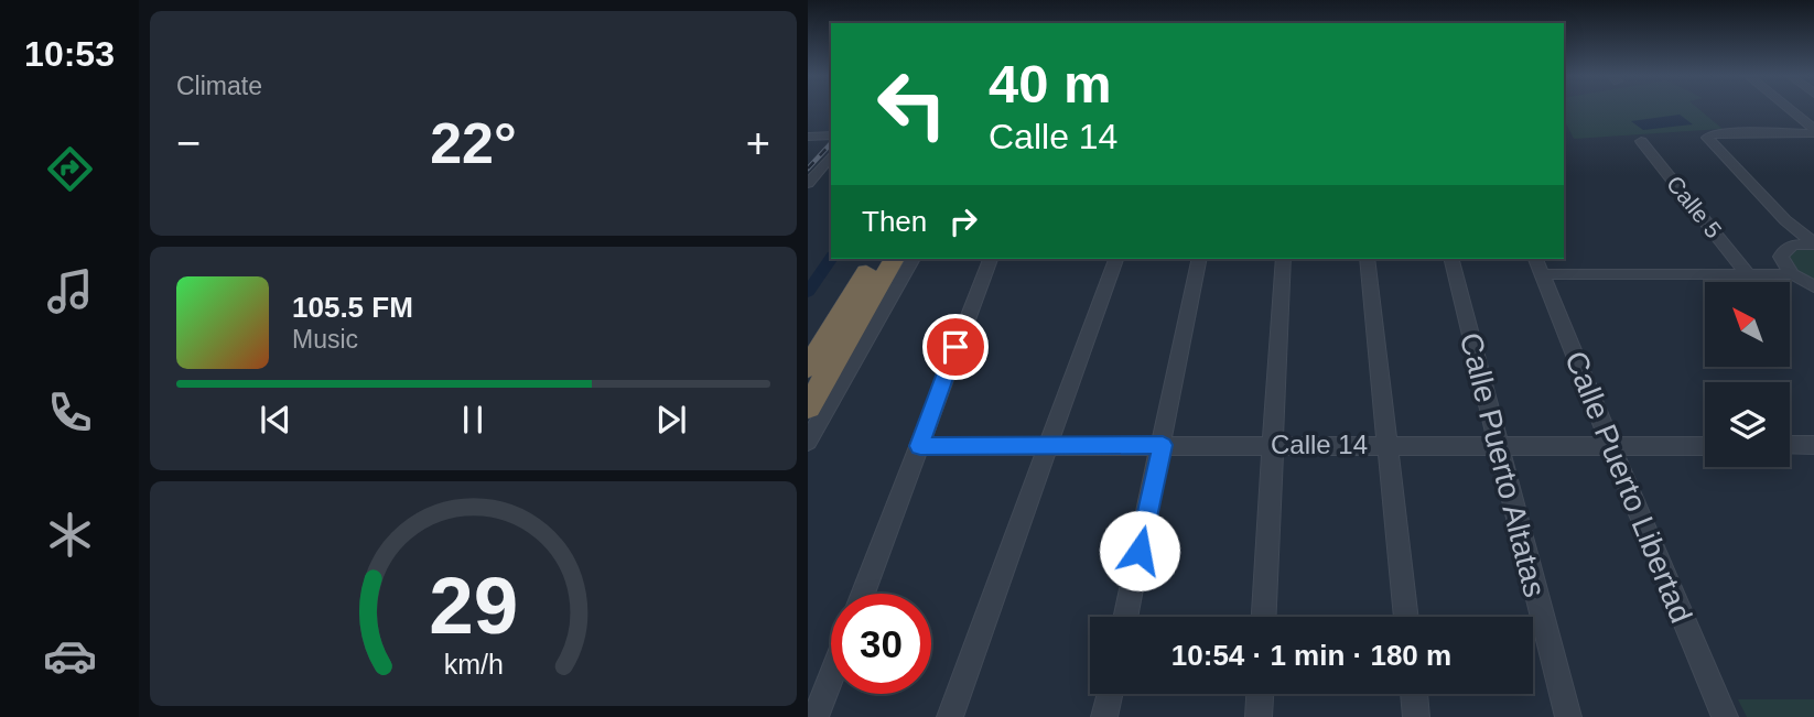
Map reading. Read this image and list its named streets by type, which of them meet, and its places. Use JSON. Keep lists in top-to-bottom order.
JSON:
{
  "streets": {
    "street": [
      "Calle 5",
      "Calle 14",
      "Calle Puerto Altatas",
      "Calle Puerto Libertad"
    ]
  },
  "crossings": [
    ["Calle 14", "Calle Puerto Altatas"],
    ["Calle 14", "Calle Puerto Libertad"]
  ],
  "north": "top left",
  "page": {
    "tabs": "10:53",
    "tile": "Climate",
    "turn": ["40 m", "Calle 14"],
    "heat": ["−", "22°", "+"],
    "then": "Then",
    "song": ["105.5 FM", "Music"],
    "limit": "30",
    "trip": "10:54 · 1 min · 180 m",
    "gauge": ["29", "km/h"]
  }
}
